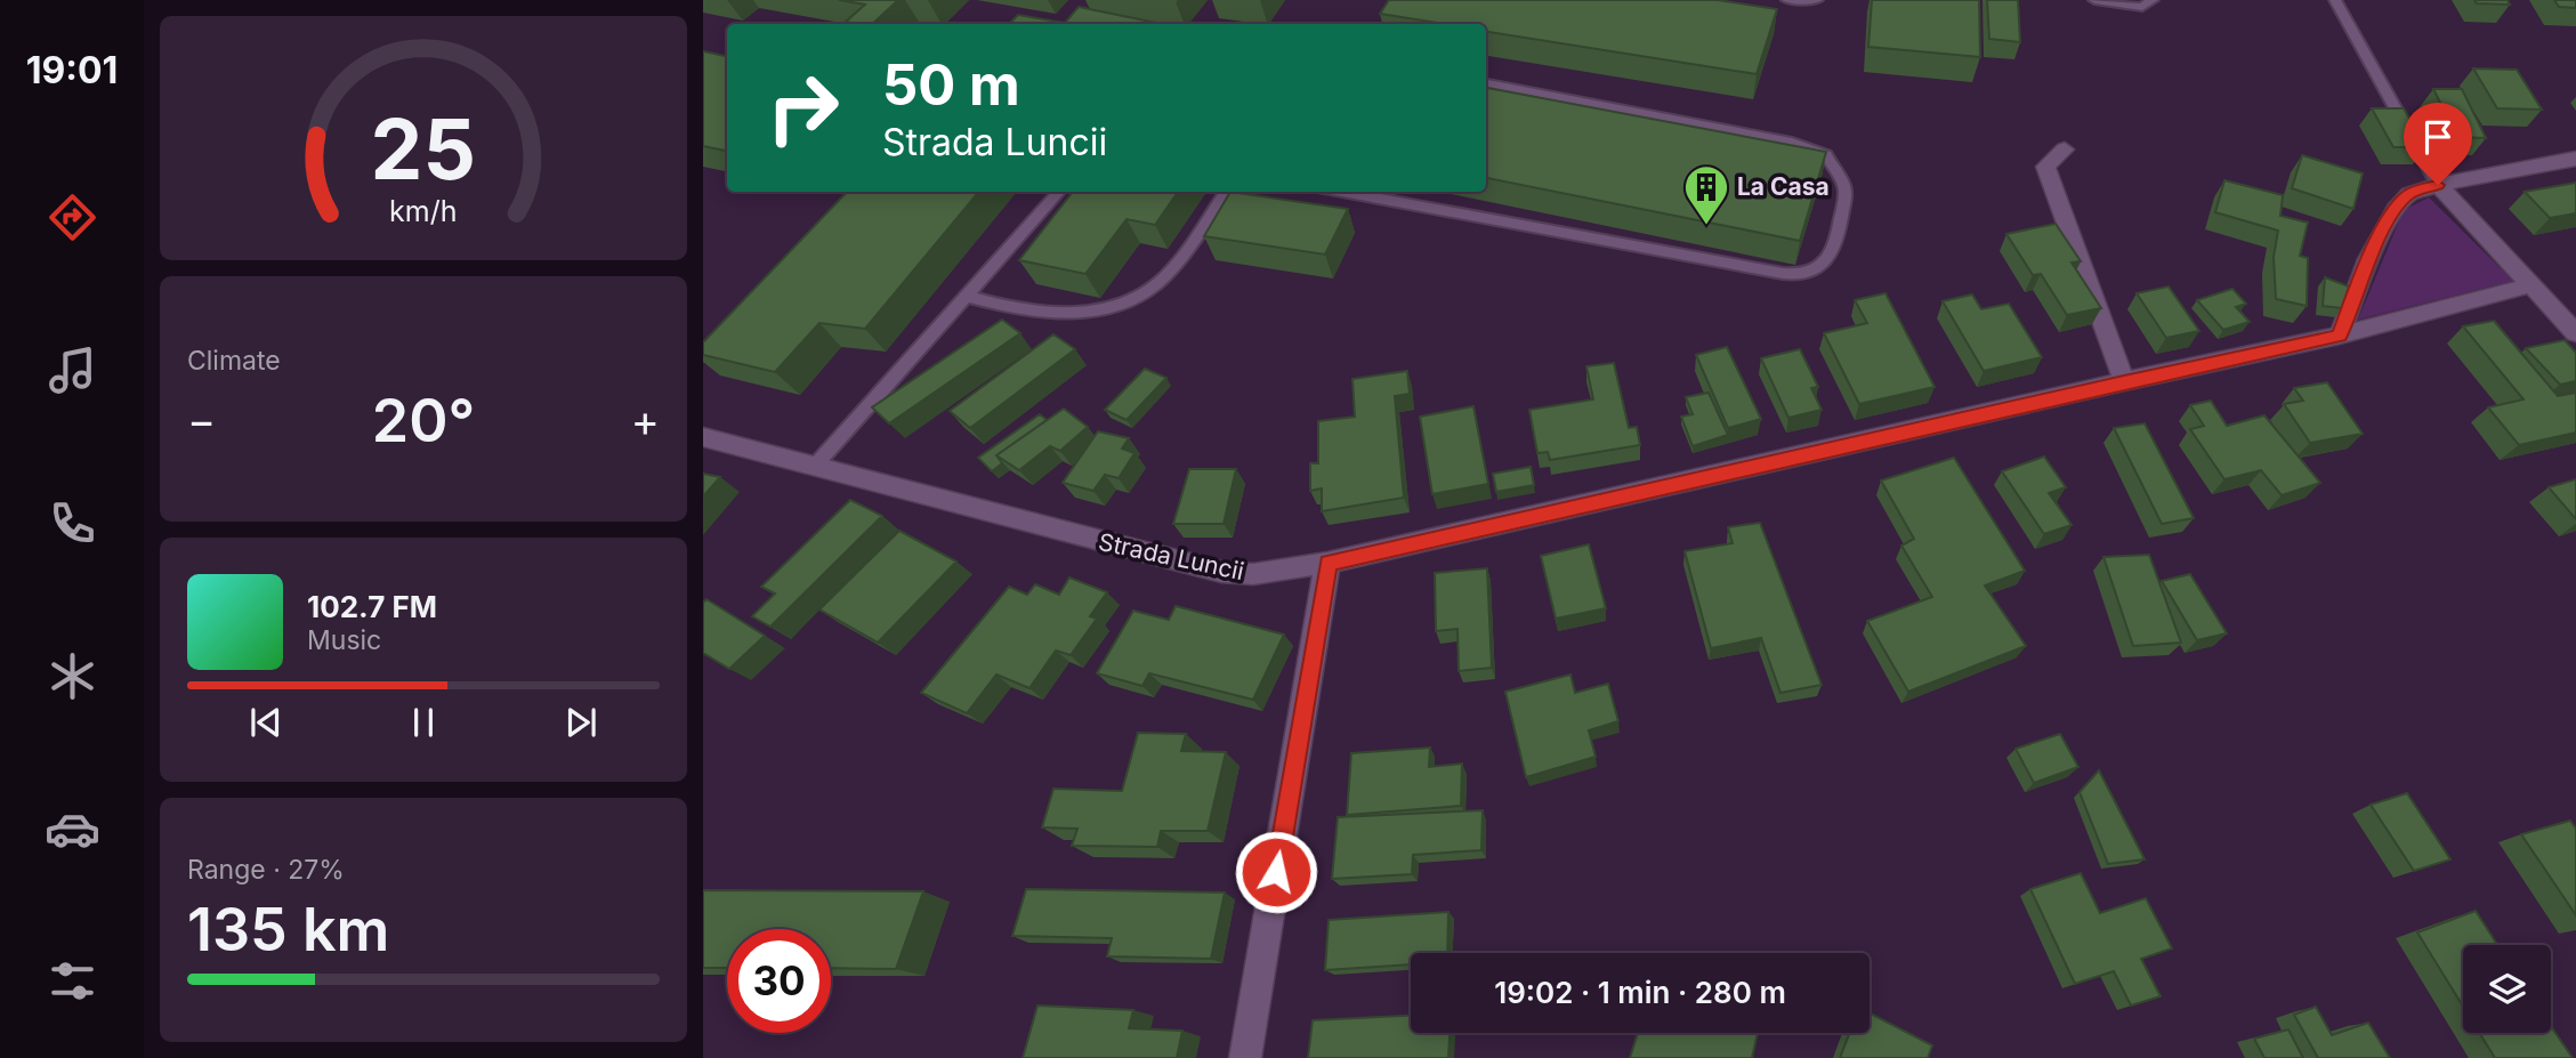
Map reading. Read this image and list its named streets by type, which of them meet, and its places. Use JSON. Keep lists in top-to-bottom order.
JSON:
{
  "streets": {
    "street": ["Strada Luncii"]
  },
  "places": {
    "building": ["La Casa"]
  },
  "page": {
    "tabs": "19:01",
    "turn": ["50 m", "Strada Luncii"],
    "tile": [
      "Climate",
      ["Range · 27%", "135 km"]
    ],
    "heat": ["−", "20°", "+"],
    "song": ["102.7 FM", "Music"],
    "limit": "30",
    "trip": "19:02 · 1 min · 280 m",
    "gauge": ["25", "km/h"]
  }
}
